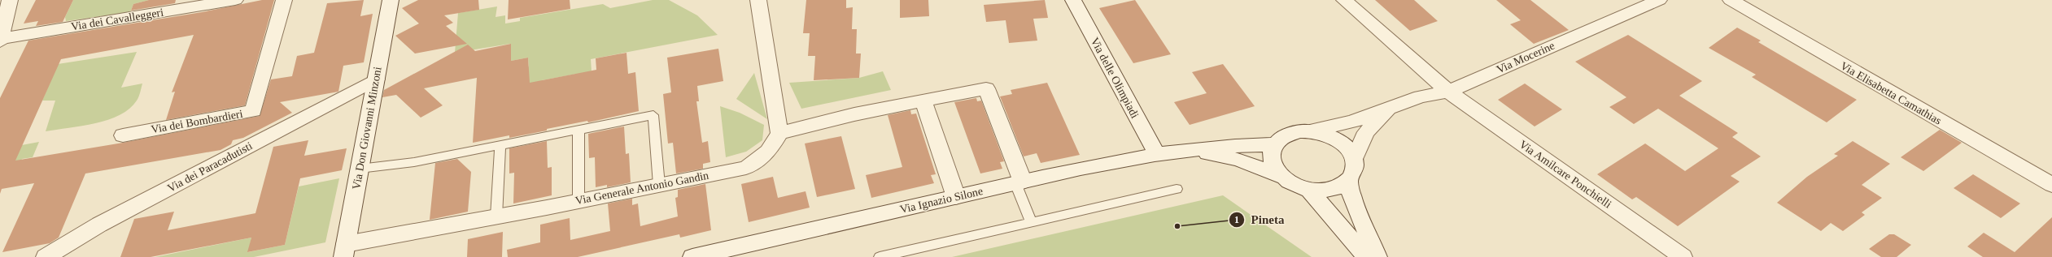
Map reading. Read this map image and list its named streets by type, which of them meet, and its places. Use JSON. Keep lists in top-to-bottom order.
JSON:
{
  "streets": {
    "street": [
      "Via dei Cavalleggeri",
      "Via Mocerine",
      "Via delle Olimpiadi",
      "Via Elisabetta Camathias",
      "Via dei Bombardieri",
      "Via Don Giovanni Minzoni",
      "Via dei Paracadutisti",
      "Via Amilcare Ponchielli",
      "Via Generale Antonio Gandin",
      "Via Ignazio Silone"
    ]
  },
  "crossings": [
    ["Via Mocerine", "Via Amilcare Ponchielli"],
    ["Via Mocerine", "Via Ignazio Silone"],
    ["Via delle Olimpiadi", "Via Ignazio Silone"],
    ["Via Don Giovanni Minzoni", "Via dei Paracadutisti"],
    ["Via Don Giovanni Minzoni", "Via Generale Antonio Gandin"]
  ],
  "places": ["Pineta"]
}
